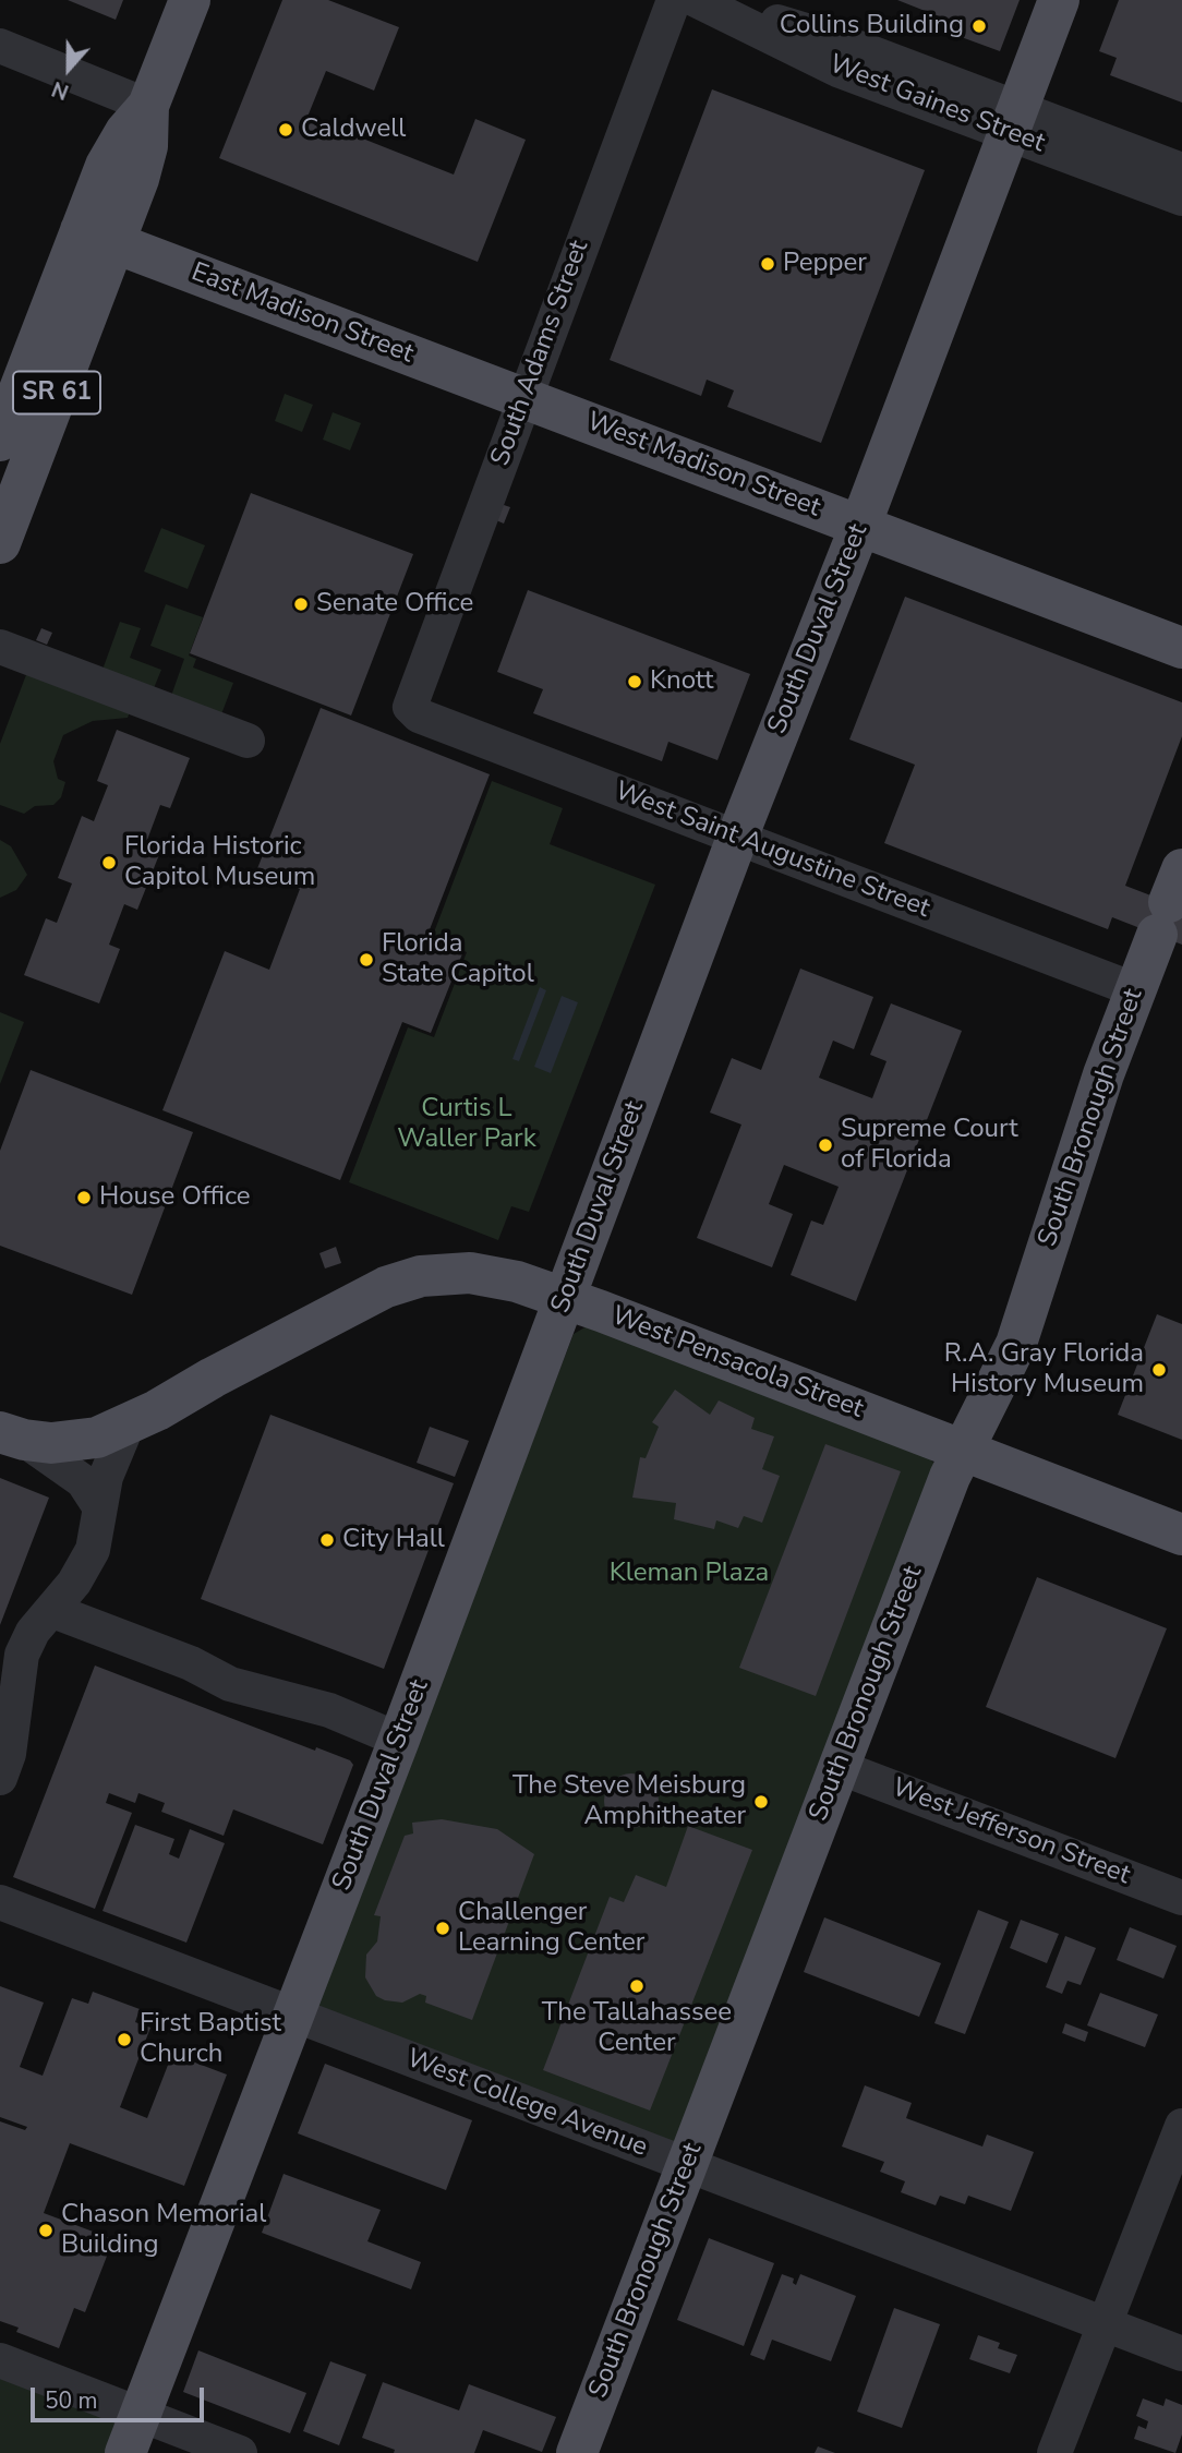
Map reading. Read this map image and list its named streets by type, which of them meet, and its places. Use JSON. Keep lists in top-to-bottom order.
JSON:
{
  "streets": {
    "main road": [
      "East Madison Street",
      "SR 61",
      "West Madison Street",
      "South Duval Street",
      "South Bronough Street",
      "West Pensacola Street"
    ],
    "street": [
      "West Gaines Street",
      "South Adams Street",
      "West Saint Augustine Street",
      "West Jefferson Street",
      "West College Avenue"
    ]
  },
  "crossings": [
    ["West Gaines Street", "South Duval Street"],
    ["East Madison Street", "South Adams Street"],
    ["East Madison Street", "SR 61"],
    ["East Madison Street", "West Madison Street"],
    ["South Adams Street", "West Madison Street"],
    ["South Adams Street", "West Saint Augustine Street"],
    ["West Madison Street", "South Duval Street"],
    ["South Duval Street", "West Saint Augustine Street"],
    ["South Duval Street", "West Pensacola Street"],
    ["South Duval Street", "West College Avenue"],
    ["West Saint Augustine Street", "South Bronough Street"],
    ["South Bronough Street", "West Pensacola Street"],
    ["South Bronough Street", "West Jefferson Street"],
    ["South Bronough Street", "West College Avenue"]
  ],
  "parks": ["Curtis L Waller Park", "Kleman Plaza"],
  "places": [
    "Collins Building",
    "Caldwell",
    "Pepper",
    "Senate Office",
    "Knott",
    "Florida Historic Capitol Museum",
    "Florida State Capitol",
    "Supreme Court of Florida",
    "House Office",
    "R.A. Gray Florida History Museum",
    "City Hall",
    "The Steve Meisburg Amphitheater",
    "Challenger Learning Center",
    "The Tallahassee Center",
    "First Baptist Church",
    "Chason Memorial Building"
  ],
  "scale_bar": "50 m",
  "north": "bottom"
}
